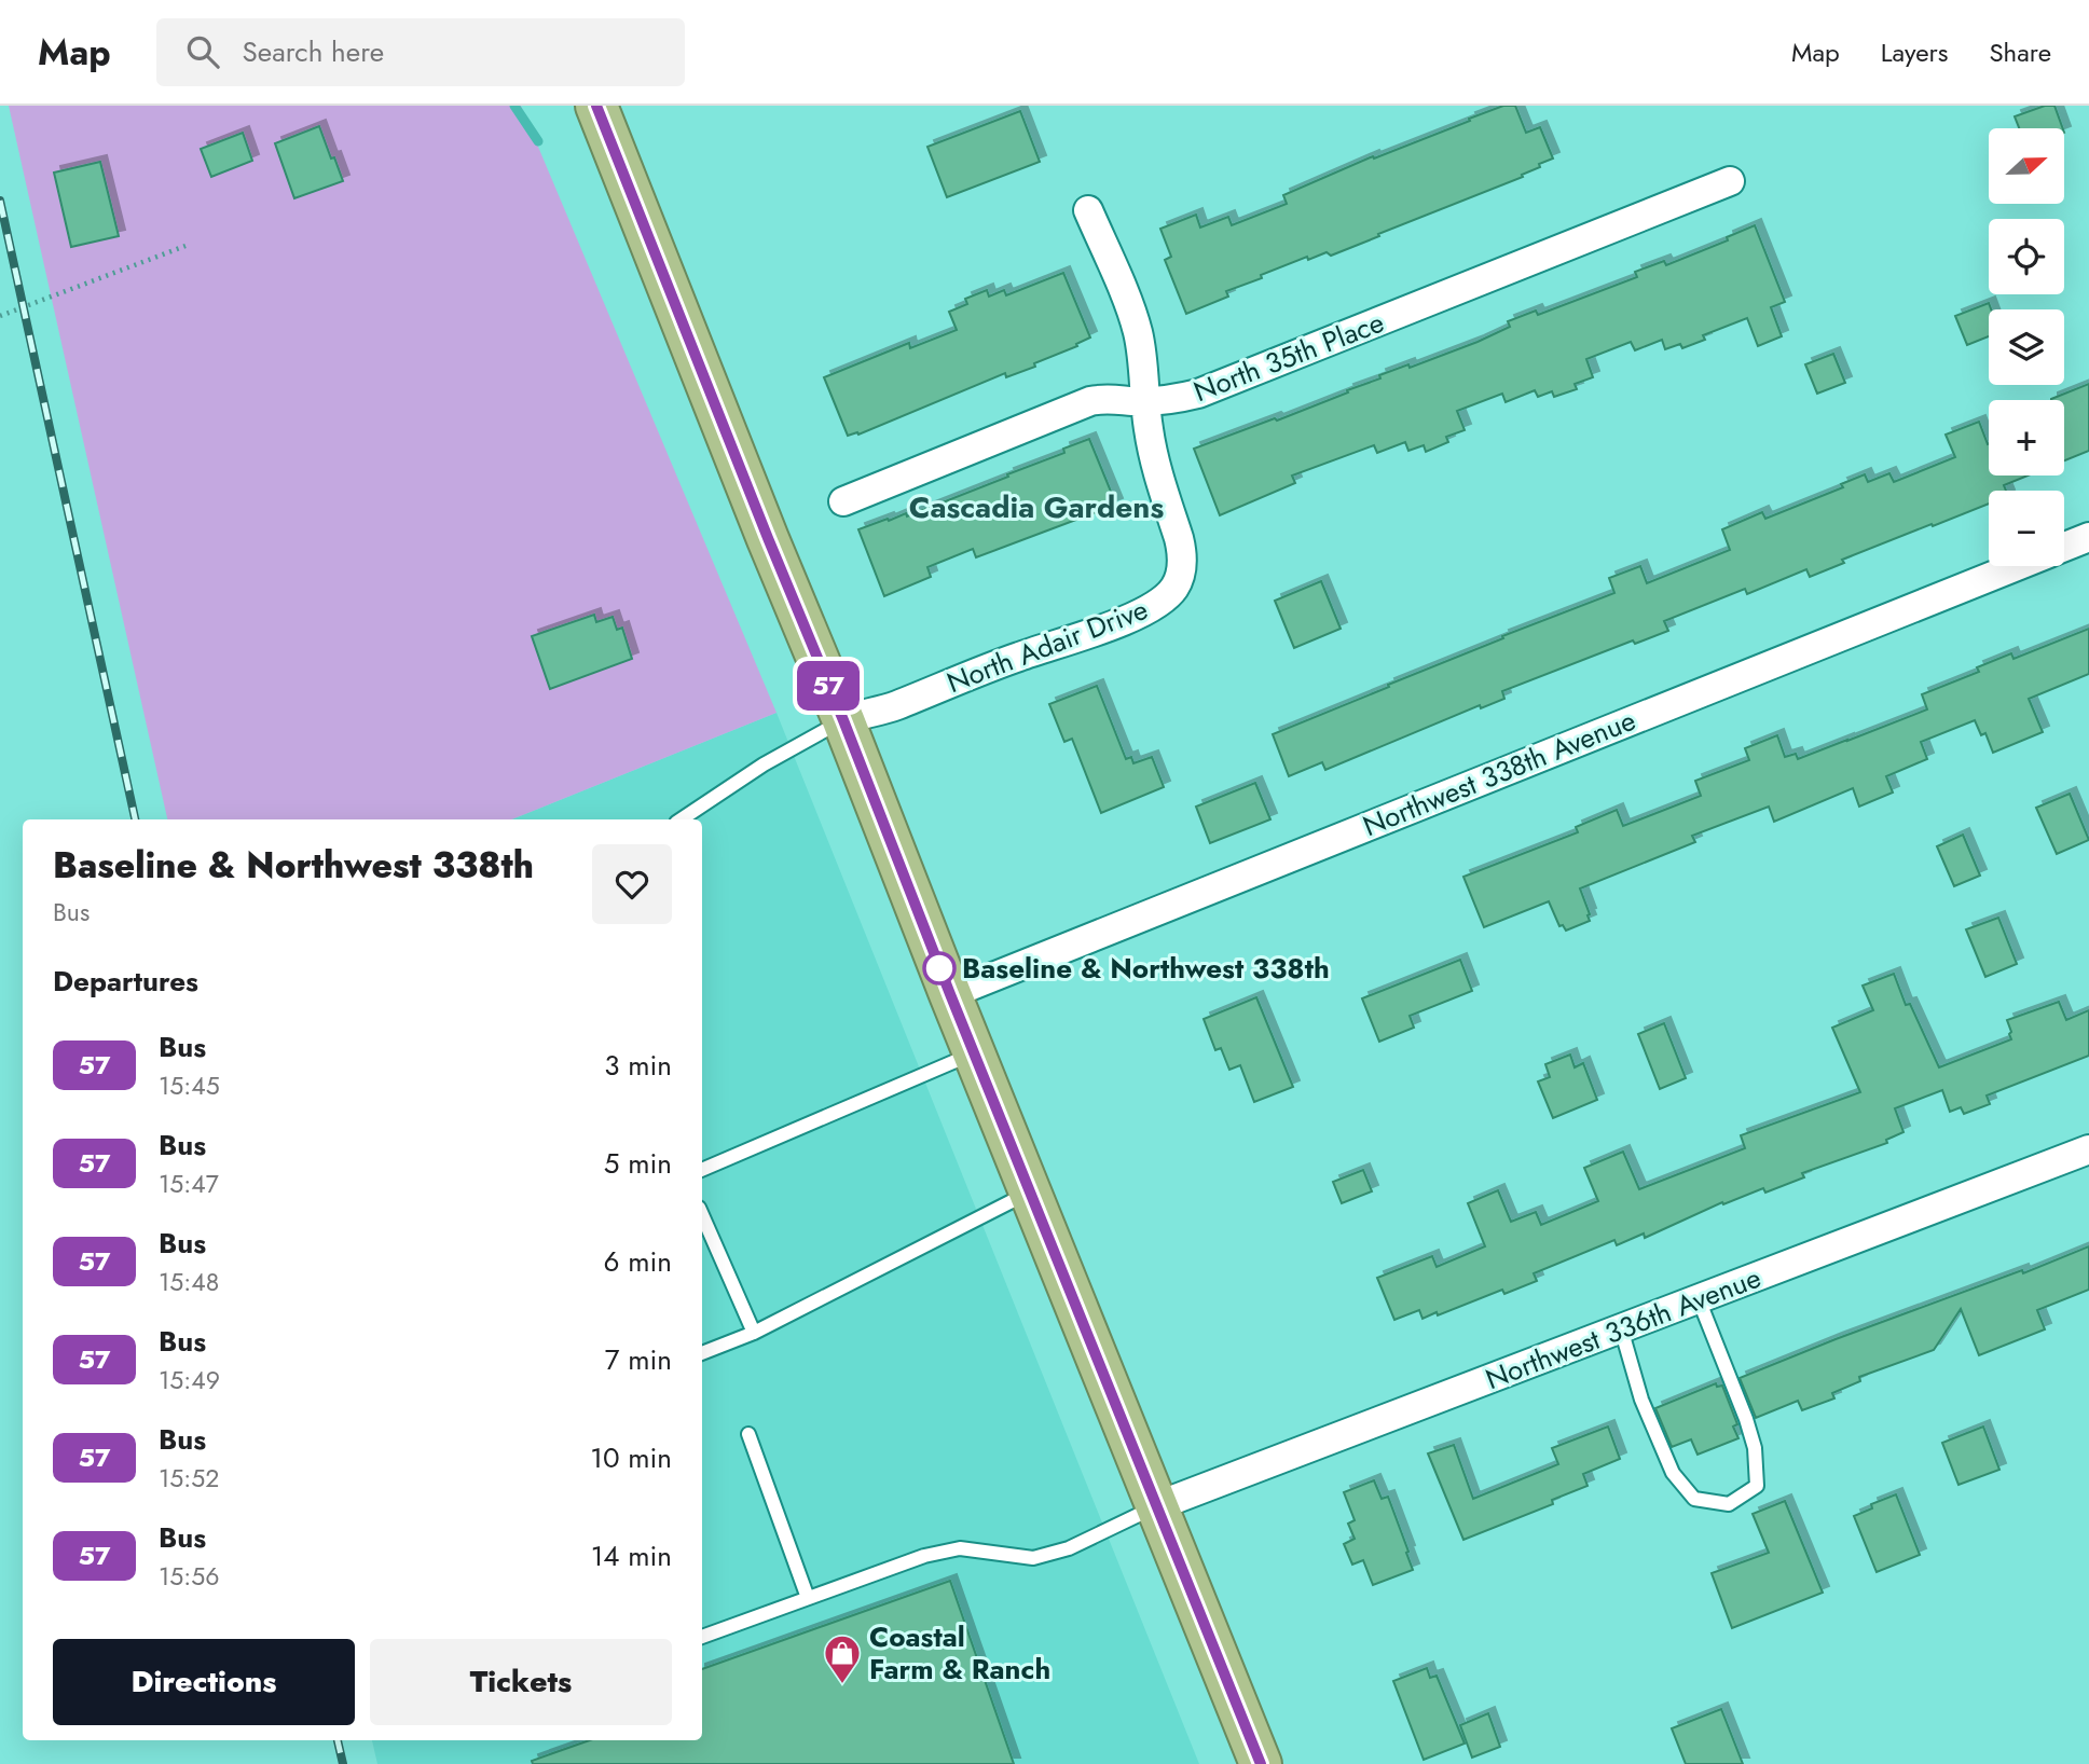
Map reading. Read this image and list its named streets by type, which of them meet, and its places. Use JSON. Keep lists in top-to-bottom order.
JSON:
{
  "streets": {
    "street": [
      "North 35th Place",
      "North Adair Drive",
      "Northwest 338th Avenue",
      "Northwest 336th Avenue"
    ]
  },
  "crossings": [
    ["North 35th Place", "North Adair Drive"]
  ],
  "districts": ["Cascadia Gardens"],
  "places": {
    "other": ["Baseline & Northwest 338th"],
    "shop": ["Coastal Farm & Ranch"]
  },
  "lines": ["bus line 57"],
  "north": "right",
  "page": {
    "header": "Map",
    "search": "Search here",
    "nav": ["Map", "Layers", "Share"],
    "on_map": "57",
    "map_buttons": ["+", "−"],
    "heading": [
      ["Baseline & Northwest 338th", "Bus"],
      "Departures"
    ],
    "list": [
      {
        "mark": "57",
        "name": "Bus",
        "note": "15:45",
        "value": "3 min"
      },
      {
        "mark": "57",
        "name": "Bus",
        "note": "15:47",
        "value": "5 min"
      },
      {
        "mark": "57",
        "name": "Bus",
        "note": "15:48",
        "value": "6 min"
      },
      {
        "mark": "57",
        "name": "Bus",
        "note": "15:49",
        "value": "7 min"
      },
      {
        "mark": "57",
        "name": "Bus",
        "note": "15:52",
        "value": "10 min"
      },
      {
        "mark": "57",
        "name": "Bus",
        "note": "15:56",
        "value": "14 min"
      }
    ],
    "buttons": ["Directions", "Tickets"]
  }
}
